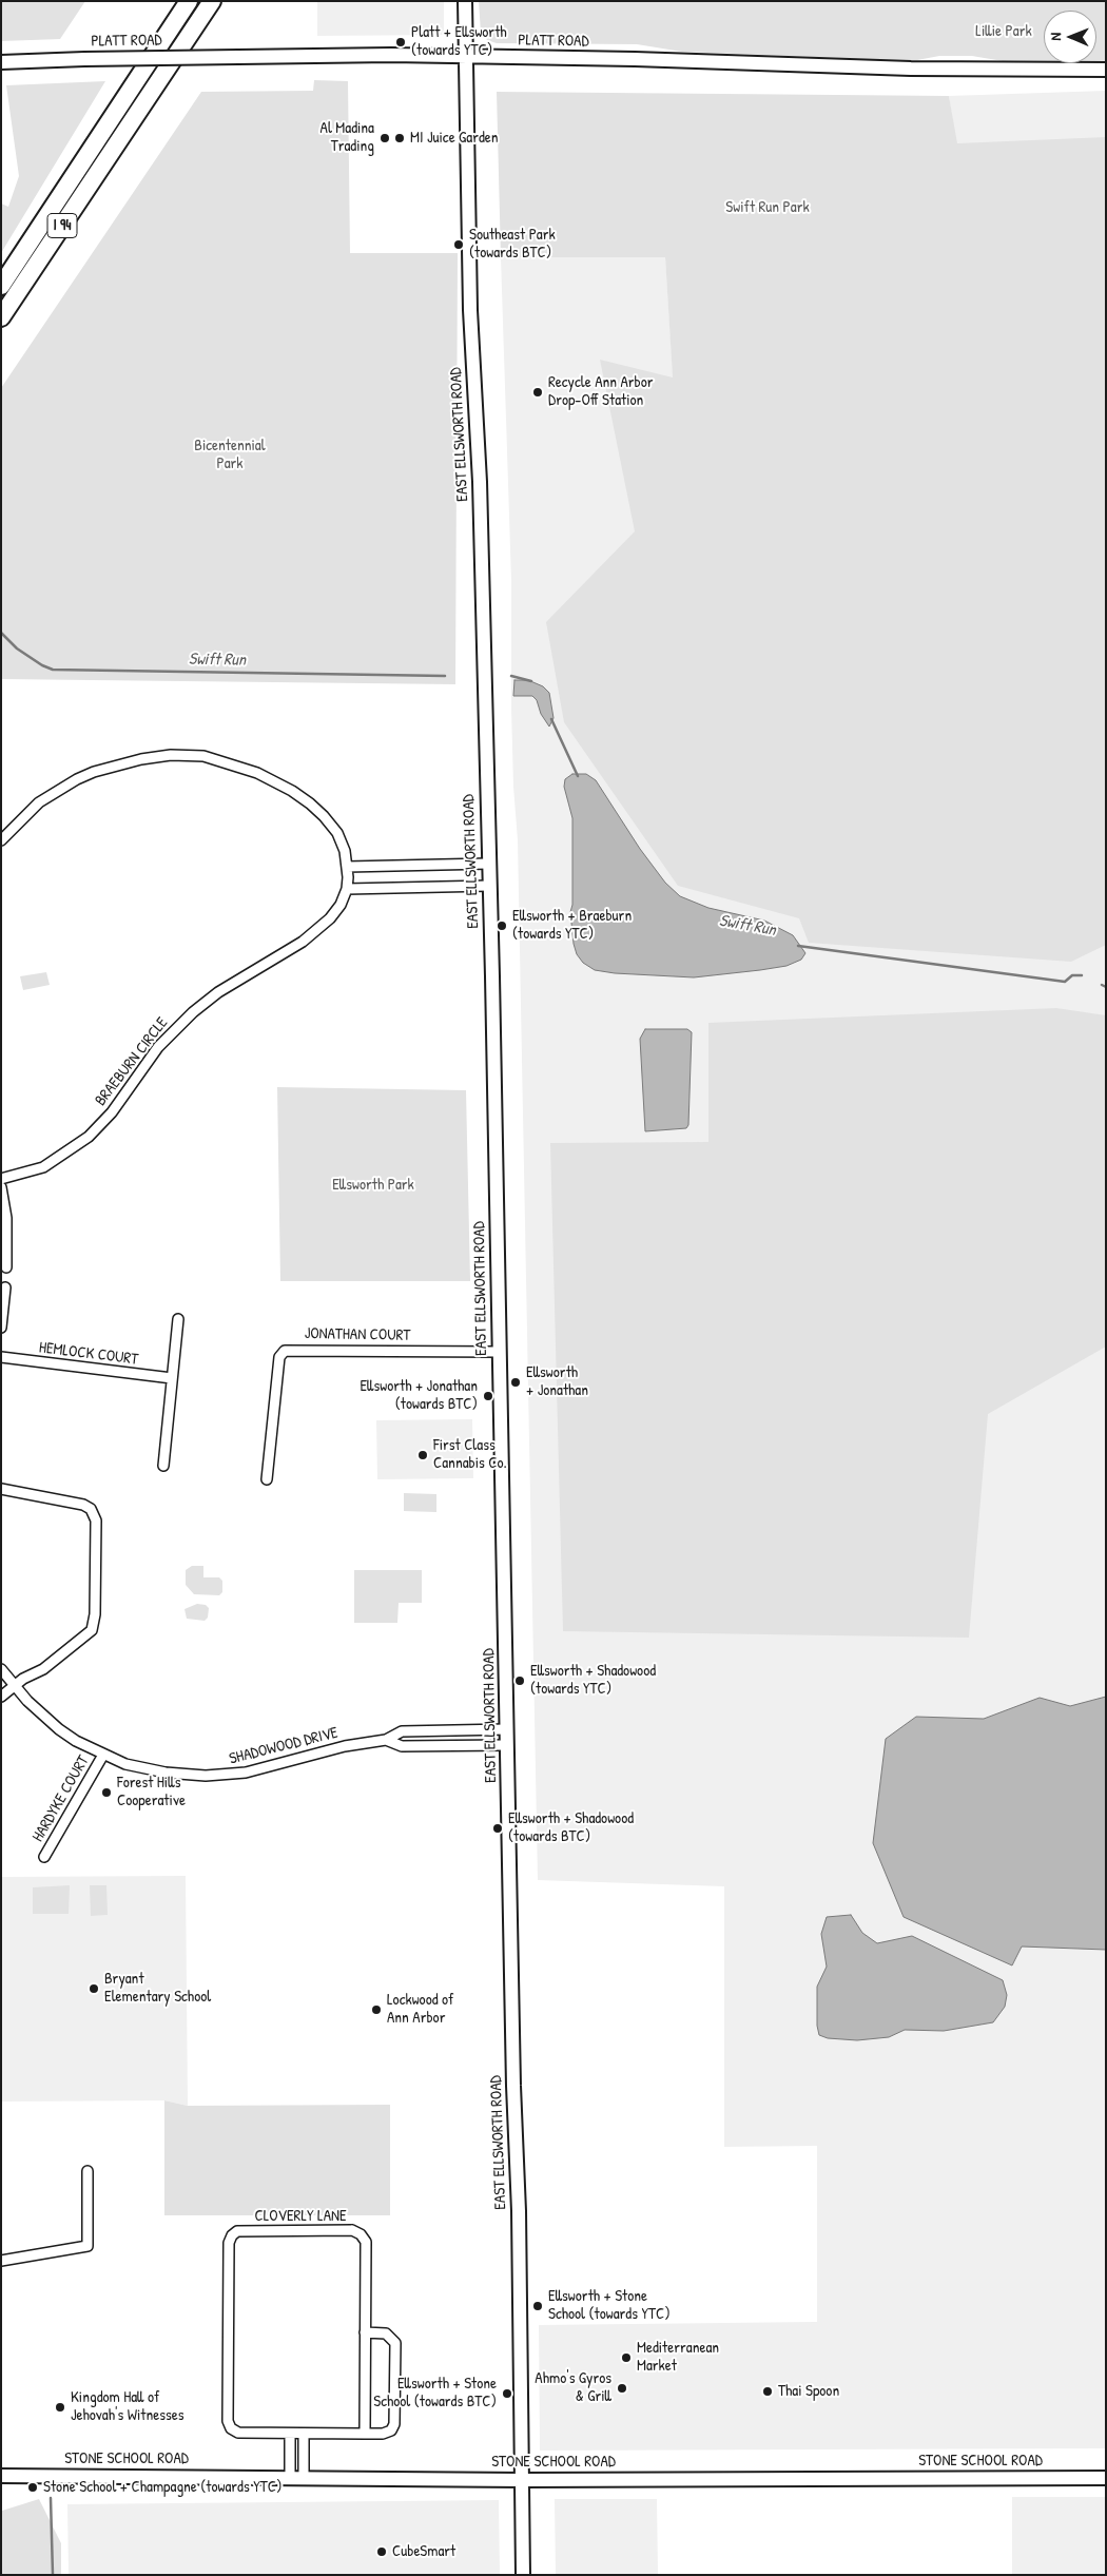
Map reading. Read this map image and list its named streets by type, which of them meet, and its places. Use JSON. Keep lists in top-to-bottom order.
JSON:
{
  "streets": {
    "highway": ["I 94"],
    "main road": ["PLATT ROAD", "EAST ELLSWORTH ROAD", "STONE SCHOOL ROAD"],
    "street": [
      "BRAEBURN CIRCLE",
      "JONATHAN COURT",
      "HEMLOCK COURT",
      "SHADOWOOD DRIVE",
      "HARDYKE COURT",
      "CLOVERLY LANE"
    ]
  },
  "crossings": [
    ["PLATT ROAD", "EAST ELLSWORTH ROAD"],
    ["EAST ELLSWORTH ROAD", "JONATHAN COURT"],
    ["EAST ELLSWORTH ROAD", "SHADOWOOD DRIVE"],
    ["EAST ELLSWORTH ROAD", "STONE SCHOOL ROAD"],
    ["SHADOWOOD DRIVE", "HARDYKE COURT"]
  ],
  "water": ["Swift Run"],
  "parks": [
    "Lillie Park",
    "Swift Run Park",
    "Bicentennial Park",
    "Ellsworth Park"
  ],
  "places": [
    "Platt + Ellsworth (towards YTC)",
    "Al Madina Trading",
    "MI Juice Garden",
    "Southeast Park (towards BTC)",
    "Recycle Ann Arbor Drop-Off Station",
    "Ellsworth + Braeburn (towards YTC)",
    "Ellsworth + Jonathan",
    "Ellsworth + Jonathan (towards BTC)",
    "First Class Cannabis Co.",
    "Ellsworth + Shadowood (towards YTC)",
    "Forest Hills Cooperative",
    "Ellsworth + Shadowood (towards BTC)",
    "Bryant Elementary School",
    "Lockwood of Ann Arbor",
    "Ellsworth + Stone School (towards YTC)",
    "Mediterranean Market",
    "Ahmo's Gyros & Grill",
    "Thai Spoon",
    "Ellsworth + Stone School (towards BTC)",
    "Kingdom Hall of Jehovah's Witnesses",
    "Stone School + Champagne (towards YTC)",
    "CubeSmart"
  ],
  "north": "left"
}
